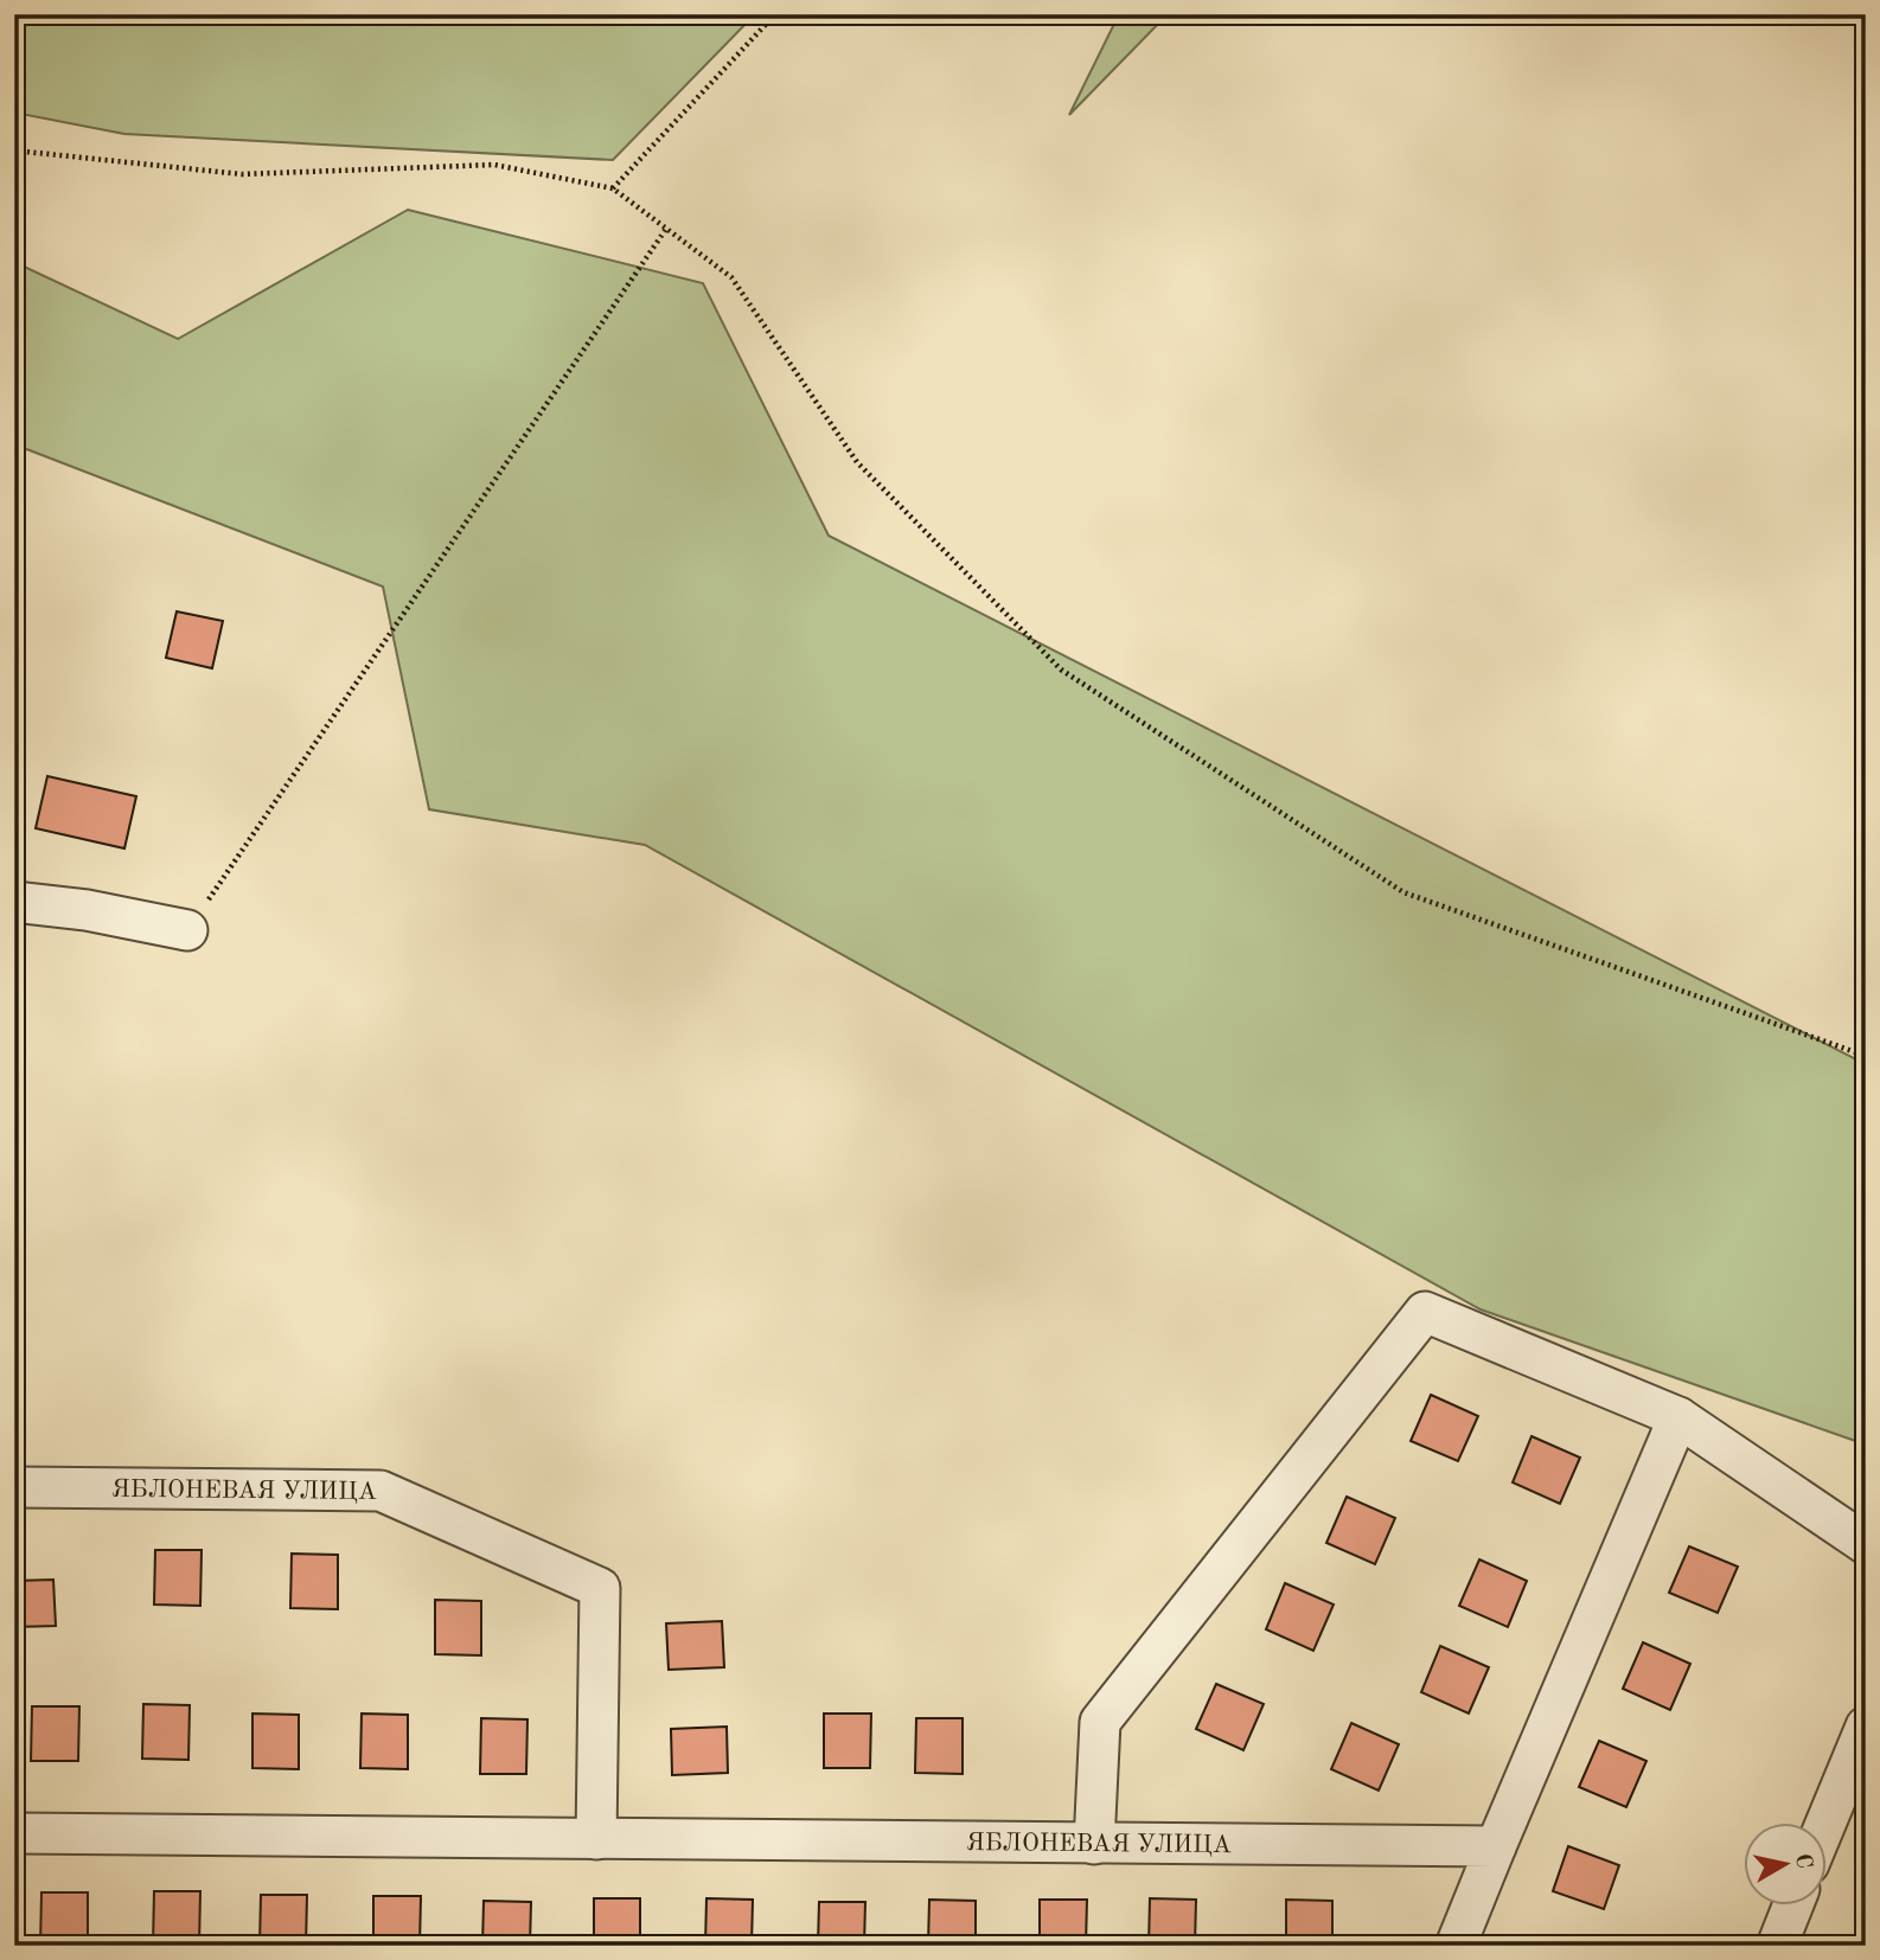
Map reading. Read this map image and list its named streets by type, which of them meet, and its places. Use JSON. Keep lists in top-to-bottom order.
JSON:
{
  "streets": {
    "street": ["ЯБЛОНЕВАЯ УЛИЦА"]
  },
  "north": "right"
}
